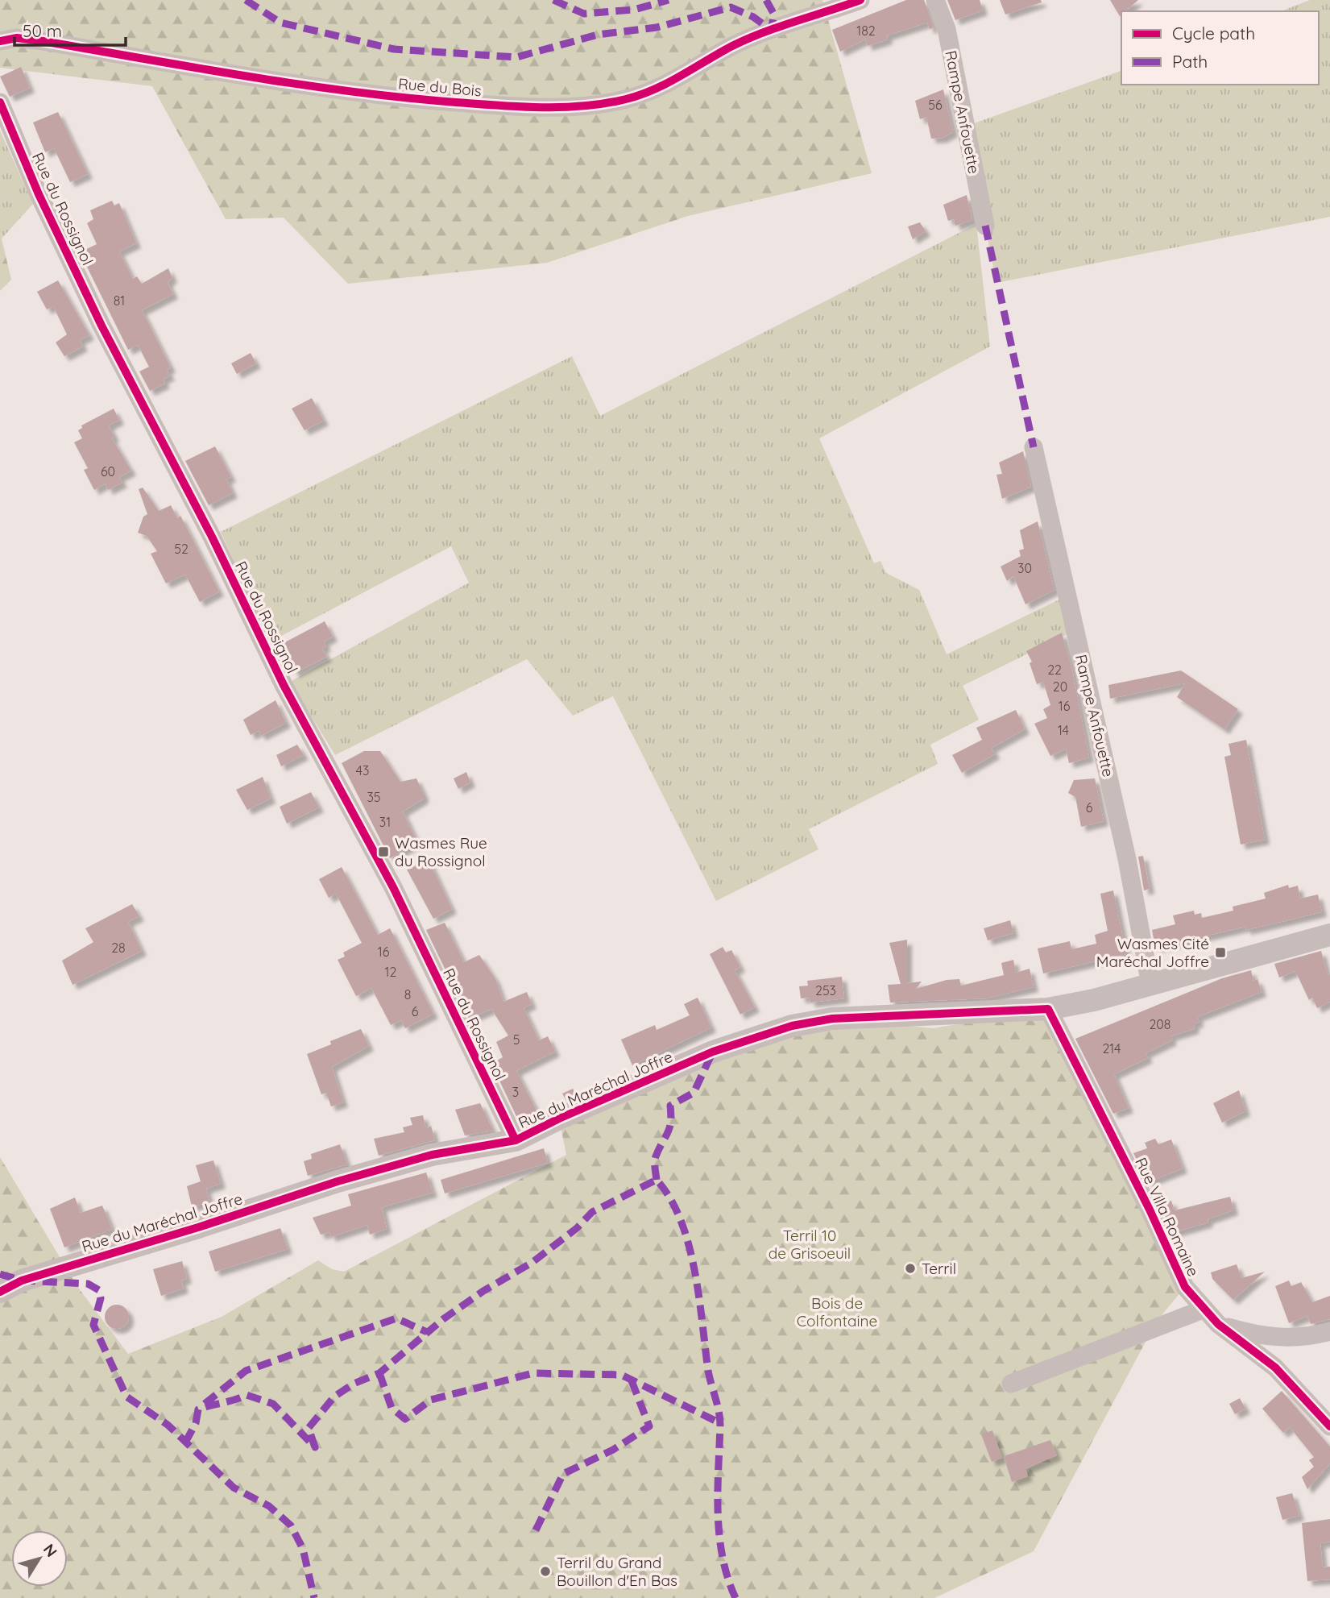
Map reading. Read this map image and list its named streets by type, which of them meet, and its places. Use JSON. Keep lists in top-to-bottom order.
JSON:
{
  "streets": {
    "street": [
      "Rue du Bois",
      "Rampe Anfouette",
      "Rue du Rossignol",
      "Rue du Maréchal Joffre",
      "Rue Villa Romaine"
    ]
  },
  "crossings": [
    ["Rampe Anfouette", "Rue du Maréchal Joffre"],
    ["Rue du Rossignol", "Rue du Maréchal Joffre"],
    ["Rue du Maréchal Joffre", "Rue Villa Romaine"]
  ],
  "parks": ["Terril 10 de Grisoeuil", "Bois de Colfontaine"],
  "places": {
    "transit": ["Wasmes Rue du Rossignol", "Wasmes Cité Maréchal Joffre"],
    "other": ["Terril", "Terril du Grand Bouillon d'En Bas"]
  },
  "house_numbers": [
    "182",
    "56",
    "81",
    "60",
    "52",
    "30",
    "22",
    "20",
    "16",
    "14",
    "43",
    "35",
    "6",
    "31",
    "28",
    "16",
    "12",
    "253",
    "8",
    "6",
    "208",
    "5",
    "214",
    "3"
  ],
  "legend": ["Cycle path", "Path"],
  "scale_bar": "50 m",
  "north": "top right"
}
